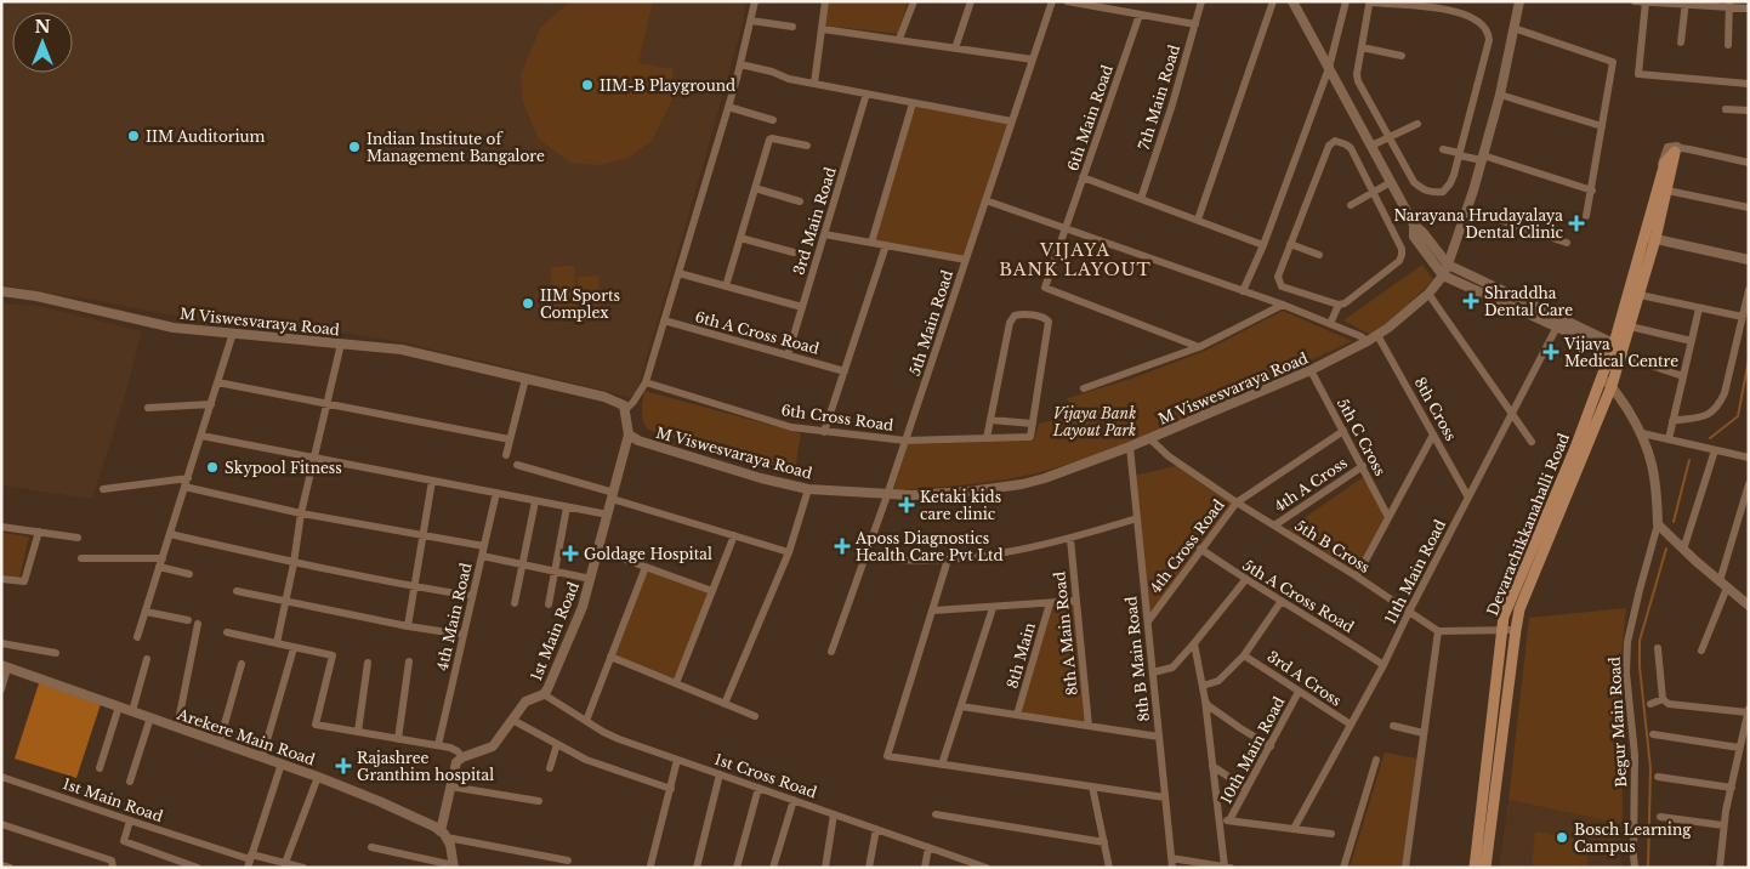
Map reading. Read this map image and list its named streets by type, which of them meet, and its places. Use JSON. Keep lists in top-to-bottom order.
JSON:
{
  "streets": {
    "main road": ["Devarachikkanahalli Road"],
    "street": [
      "7th Main Road",
      "6th Main Road",
      "3rd Main Road",
      "M Viswesvaraya Road",
      "5th Main Road",
      "6th A Cross Road",
      "8th Cross",
      "6th Cross Road",
      "5th C Cross",
      "4th A Cross",
      "4th Cross Road",
      "5th B Cross",
      "11th Main Road",
      "5th A Cross Road",
      "4th Main Road",
      "1st Main Road",
      "8th A Main Road",
      "8th Main",
      "8th B Main Road",
      "3rd A Cross",
      "Begur Main Road",
      "Arekere Main Road",
      "10th Main Road",
      "1st Cross Road"
    ]
  },
  "crossings": [
    ["3rd Main Road", "6th A Cross Road"],
    ["M Viswesvaraya Road", "5th Main Road"],
    ["M Viswesvaraya Road", "8th Cross"],
    ["M Viswesvaraya Road", "5th C Cross"],
    ["M Viswesvaraya Road", "5th B Cross"],
    ["M Viswesvaraya Road", "1st Main Road"],
    ["M Viswesvaraya Road", "8th B Main Road"],
    ["5th Main Road", "6th Cross Road"],
    ["8th Cross", "11th Main Road"],
    ["5th C Cross", "4th A Cross"],
    ["5th C Cross", "4th Cross Road"],
    ["4th A Cross", "5th B Cross"],
    ["Devarachikkanahalli Road", "Begur Main Road"],
    ["4th Cross Road", "5th B Cross"],
    ["4th Cross Road", "5th A Cross Road"],
    ["4th Cross Road", "8th B Main Road"],
    ["5th B Cross", "11th Main Road"],
    ["11th Main Road", "5th A Cross Road"],
    ["11th Main Road", "3rd A Cross"],
    ["1st Main Road", "1st Cross Road"],
    ["3rd A Cross", "10th Main Road"]
  ],
  "districts": ["VIJAYA BANK LAYOUT"],
  "parks": ["Vijaya Bank Layout Park"],
  "places": {
    "other": [
      "IIM-B Playground",
      "IIM Auditorium",
      "Indian Institute of Management Bangalore",
      "IIM Sports Complex",
      "Skypool Fitness",
      "Bosch Learning Campus"
    ],
    "health": [
      "Narayana Hrudayalaya Dental Clinic",
      "Shraddha Dental Care",
      "Vijaya Medical Centre",
      "Ketaki kids care clinic",
      "Aposs Diagnostics Health Care Pvt Ltd",
      "Goldage Hospital",
      "Rajashree Granthim hospital"
    ]
  },
  "north": "top"
}
